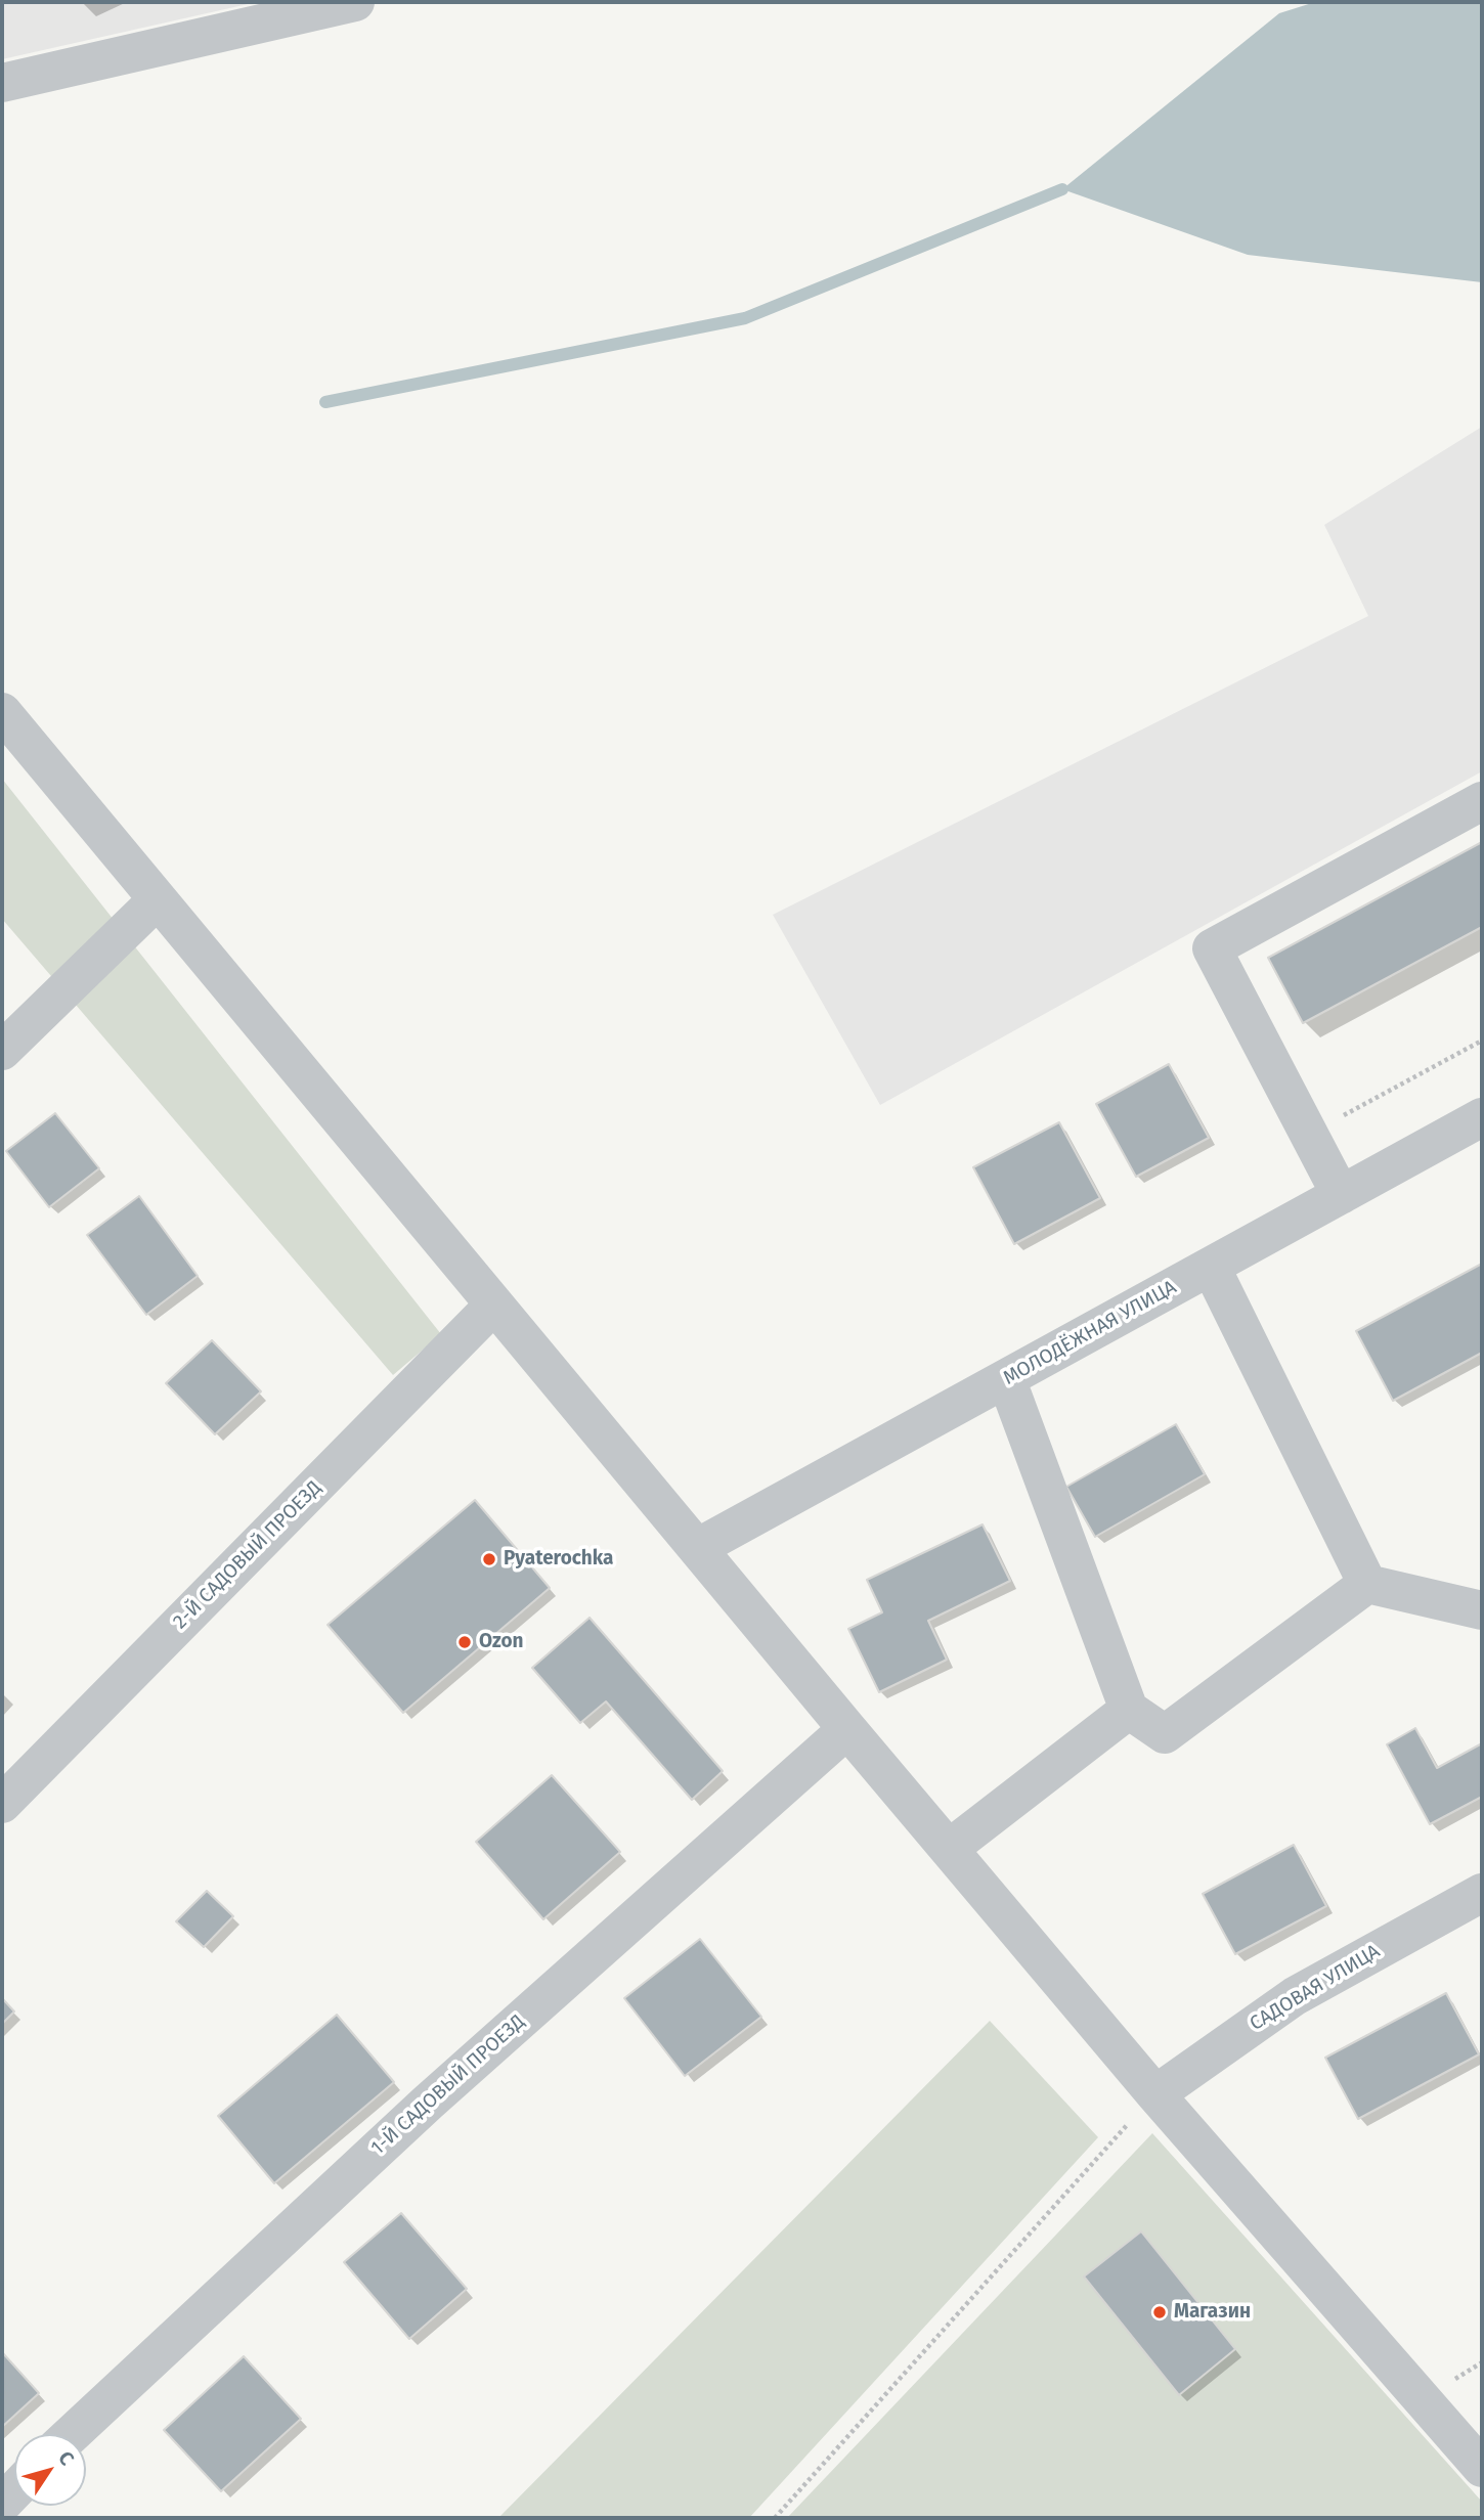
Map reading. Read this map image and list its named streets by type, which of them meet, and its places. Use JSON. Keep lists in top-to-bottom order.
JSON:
{
  "streets": {
    "street": [
      "МОЛОДЁЖНАЯ УЛИЦА",
      "2-Й САДОВЫЙ ПРОЕЗД",
      "САДОВАЯ УЛИЦА",
      "1-Й САДОВЫЙ ПРОЕЗД"
    ]
  },
  "places": ["Pyaterochka", "Ozon", "Магазин"],
  "north": "top right"
}
